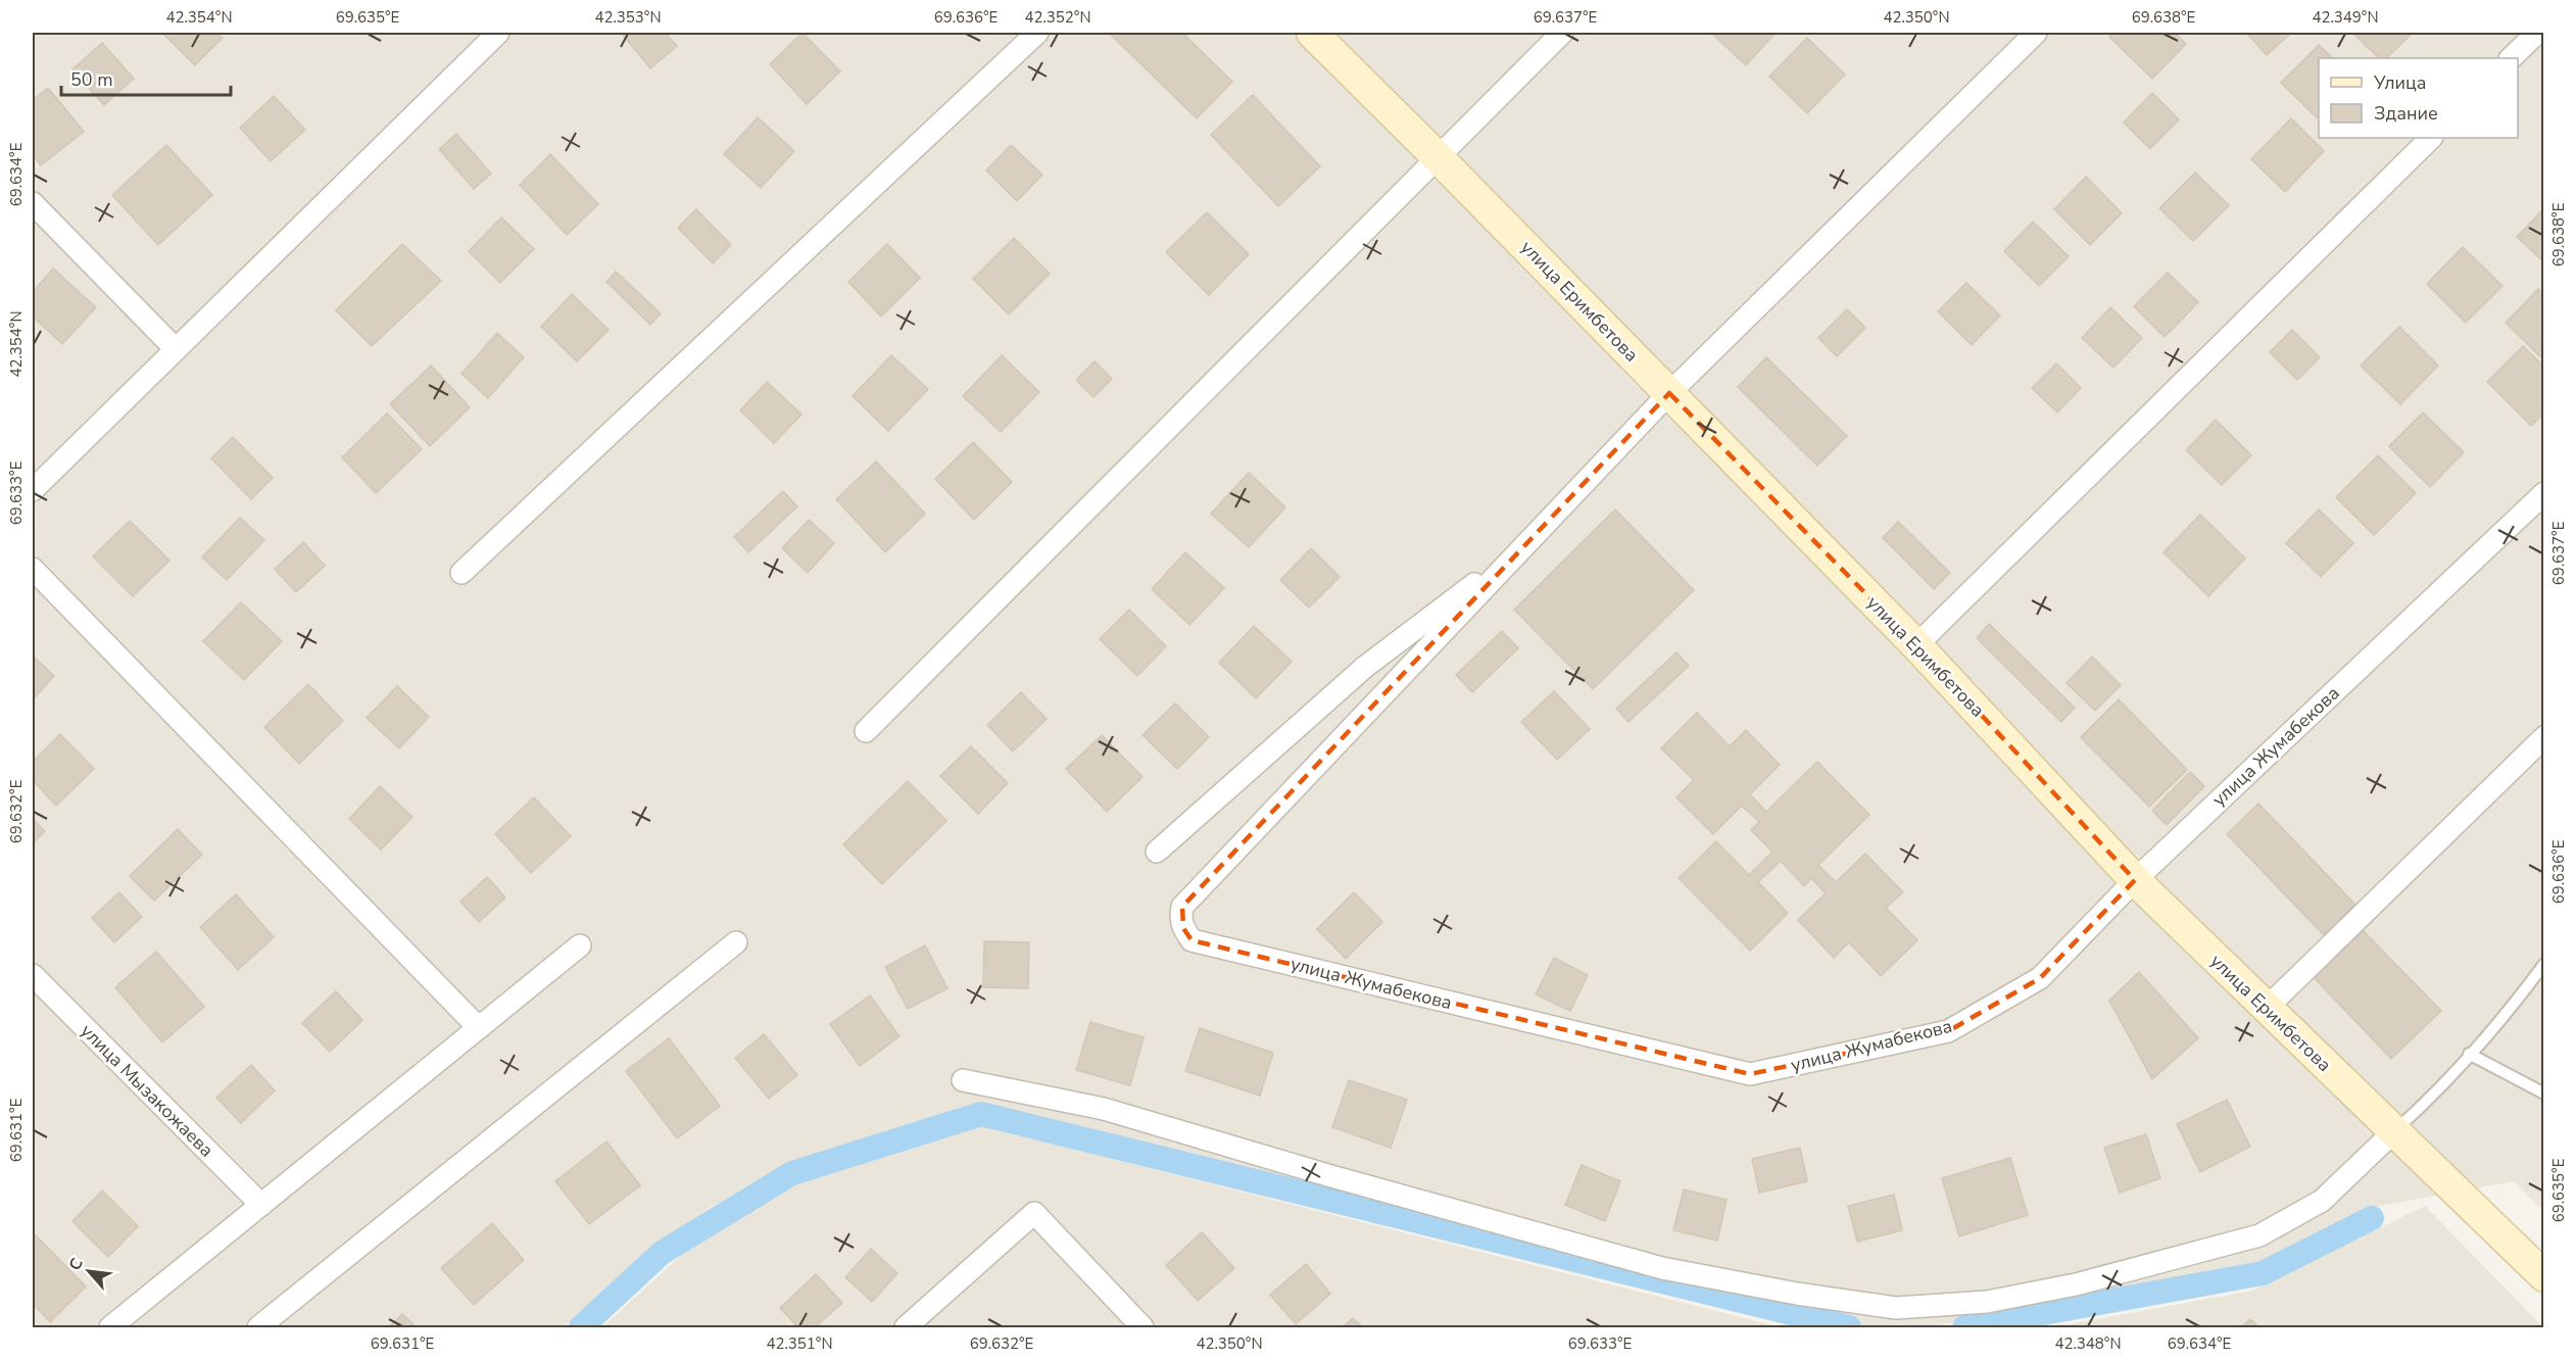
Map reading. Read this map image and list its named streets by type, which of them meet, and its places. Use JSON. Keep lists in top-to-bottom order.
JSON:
{
  "streets": {
    "main road": ["улица Еримбетова"],
    "street": ["улица Жумабекова", "улица Мызакожаева"]
  },
  "crossings": [
    ["улица Еримбетова", "улица Жумабекова"]
  ],
  "legend": ["Улица", "Здание"],
  "scale_bar": "50 m",
  "north": "top left",
  "coordinates": [
    "42.354°N",
    "69.635°E",
    "42.353°N",
    "69.636°E",
    "42.352°N",
    "69.637°E",
    "42.350°N",
    "69.638°E",
    "42.349°N",
    "69.634°E",
    "69.633°E",
    "69.632°E",
    "69.631°E",
    "42.351°N",
    "42.348°N"
  ]
}
